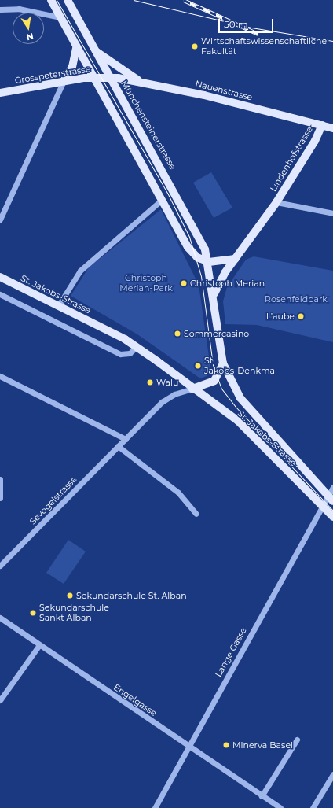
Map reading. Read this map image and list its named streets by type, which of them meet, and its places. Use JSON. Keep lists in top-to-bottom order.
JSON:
{
  "streets": {
    "main road": [
      "Grosspeterstrasse",
      "Nauenstrasse",
      "Münchensteinerstrasse",
      "Lindenhofstrasse",
      "St. Jakobs-Strasse"
    ],
    "street": ["Sevogelstrasse", "Lange Gasse", "Engelgasse"]
  },
  "crossings": [
    ["Grosspeterstrasse", "Nauenstrasse"],
    ["Grosspeterstrasse", "Münchensteinerstrasse"],
    ["Nauenstrasse", "Münchensteinerstrasse"],
    ["Nauenstrasse", "Lindenhofstrasse"],
    ["Münchensteinerstrasse", "Lindenhofstrasse"],
    ["Münchensteinerstrasse", "St. Jakobs-Strasse"],
    ["St. Jakobs-Strasse", "Sevogelstrasse"],
    ["St. Jakobs-Strasse", "Lange Gasse"],
    ["Lange Gasse", "Engelgasse"]
  ],
  "parks": ["Christoph Merian-Park", "Rosenfeldpark"],
  "places": [
    "Wirtschaftswissenschaftliche Fakultät",
    "Christoph Merian",
    "L’aube",
    "Sommercasino",
    "St. Jakobs-Denkmal",
    "Walu",
    "Sekundarschule St. Alban",
    "Sekundarschule Sankt Alban",
    "Minerva Basel"
  ],
  "scale_bar": "50 m",
  "north": "bottom"
}
